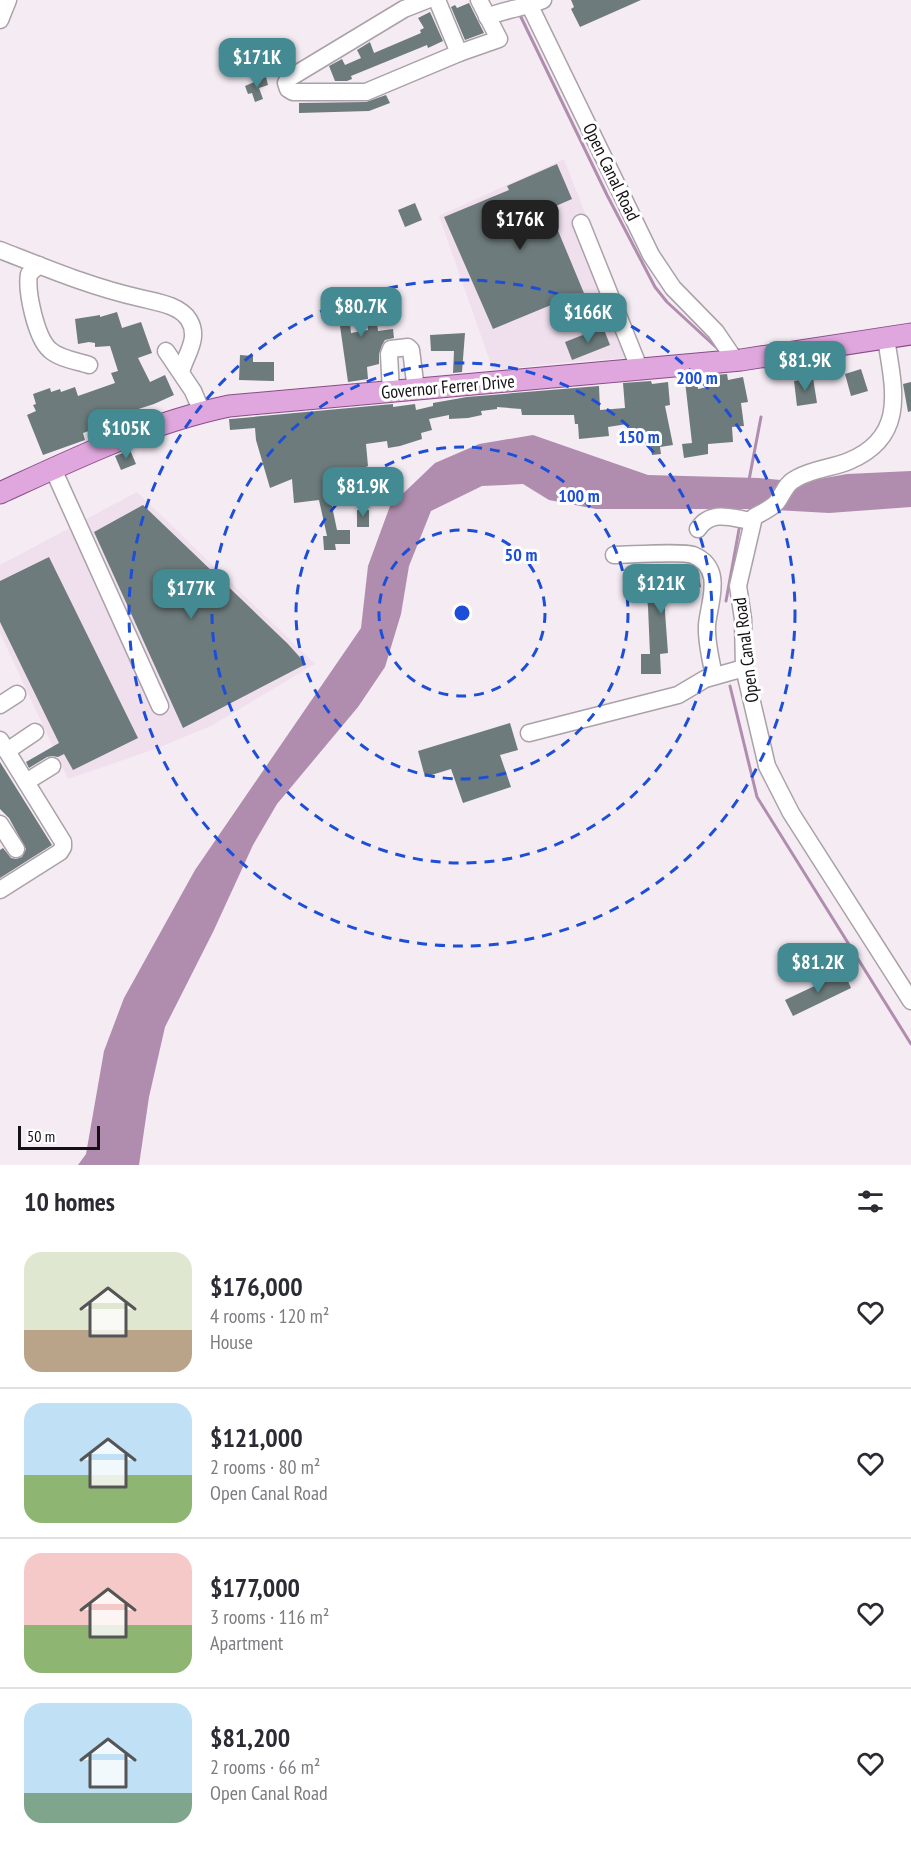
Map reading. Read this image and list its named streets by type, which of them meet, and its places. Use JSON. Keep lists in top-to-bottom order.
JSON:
{
  "streets": {
    "main road": ["Governor Ferrer Drive"],
    "street": ["Open Canal Road"]
  },
  "crossings": [
    ["Open Canal Road", "Governor Ferrer Drive"]
  ],
  "scale_bar": "50 m",
  "page": {
    "price": [
      "$171K",
      "$176K",
      "$80.7K",
      "$166K",
      "$81.9K",
      "$105K",
      "$81.9K",
      "$121K",
      "$177K",
      "$81.2K"
    ],
    "scale": "50 m",
    "heading": "10 homes",
    "list": [
      {
        "name": "$176,000",
        "note": "4 rooms · 120 m² · House"
      },
      {
        "name": "$121,000",
        "note": "2 rooms · 80 m² · Open Canal Road"
      },
      {
        "name": "$177,000",
        "note": "3 rooms · 116 m² · Apartment"
      },
      {
        "name": "$81,200",
        "note": "2 rooms · 66 m² · Open Canal Road"
      }
    ]
  },
  "rings": [
    "200 m",
    "150 m",
    "100 m",
    "50 m"
  ]
}
